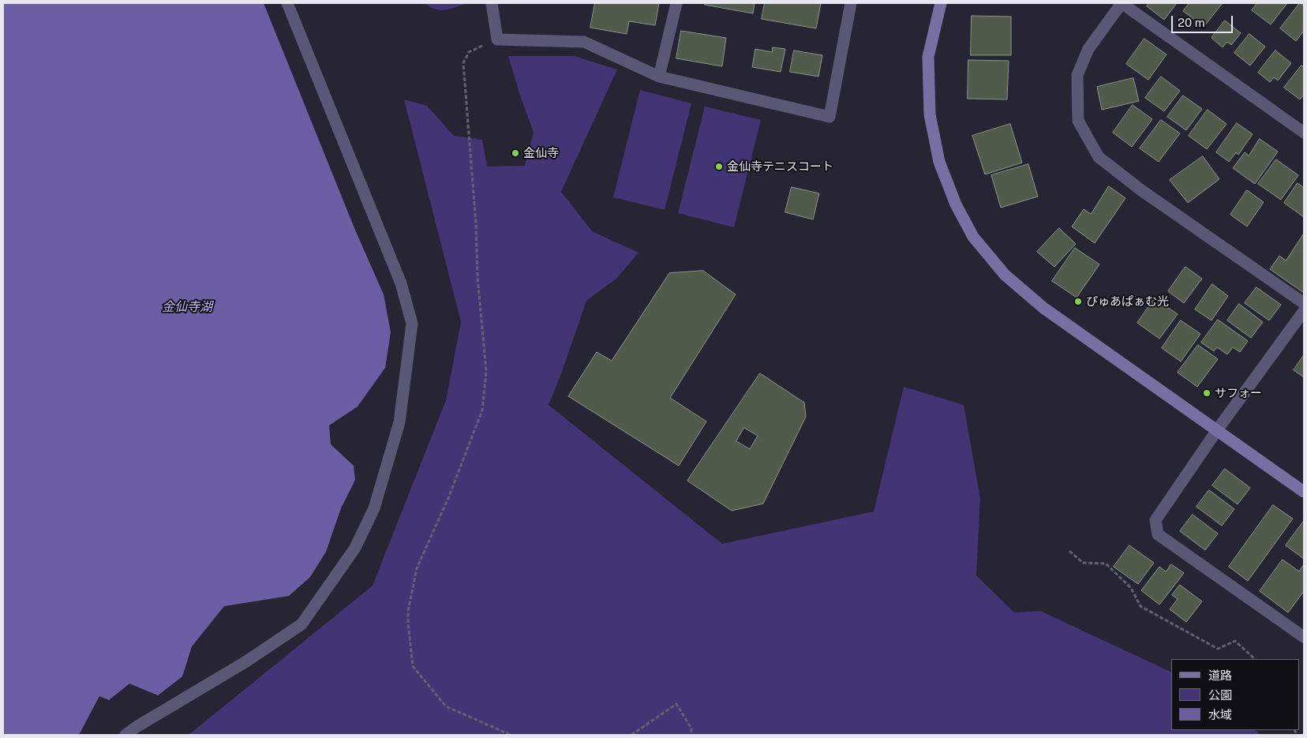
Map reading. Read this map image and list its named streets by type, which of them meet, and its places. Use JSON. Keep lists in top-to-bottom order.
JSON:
{
  "water": ["金仙寺湖"],
  "places": [
    "金仙寺",
    "金仙寺テニスコート",
    "ぴゅあぱぁむ光",
    "サフォー"
  ],
  "legend": ["道路", "公園", "水域"],
  "scale_bar": "20 m"
}
